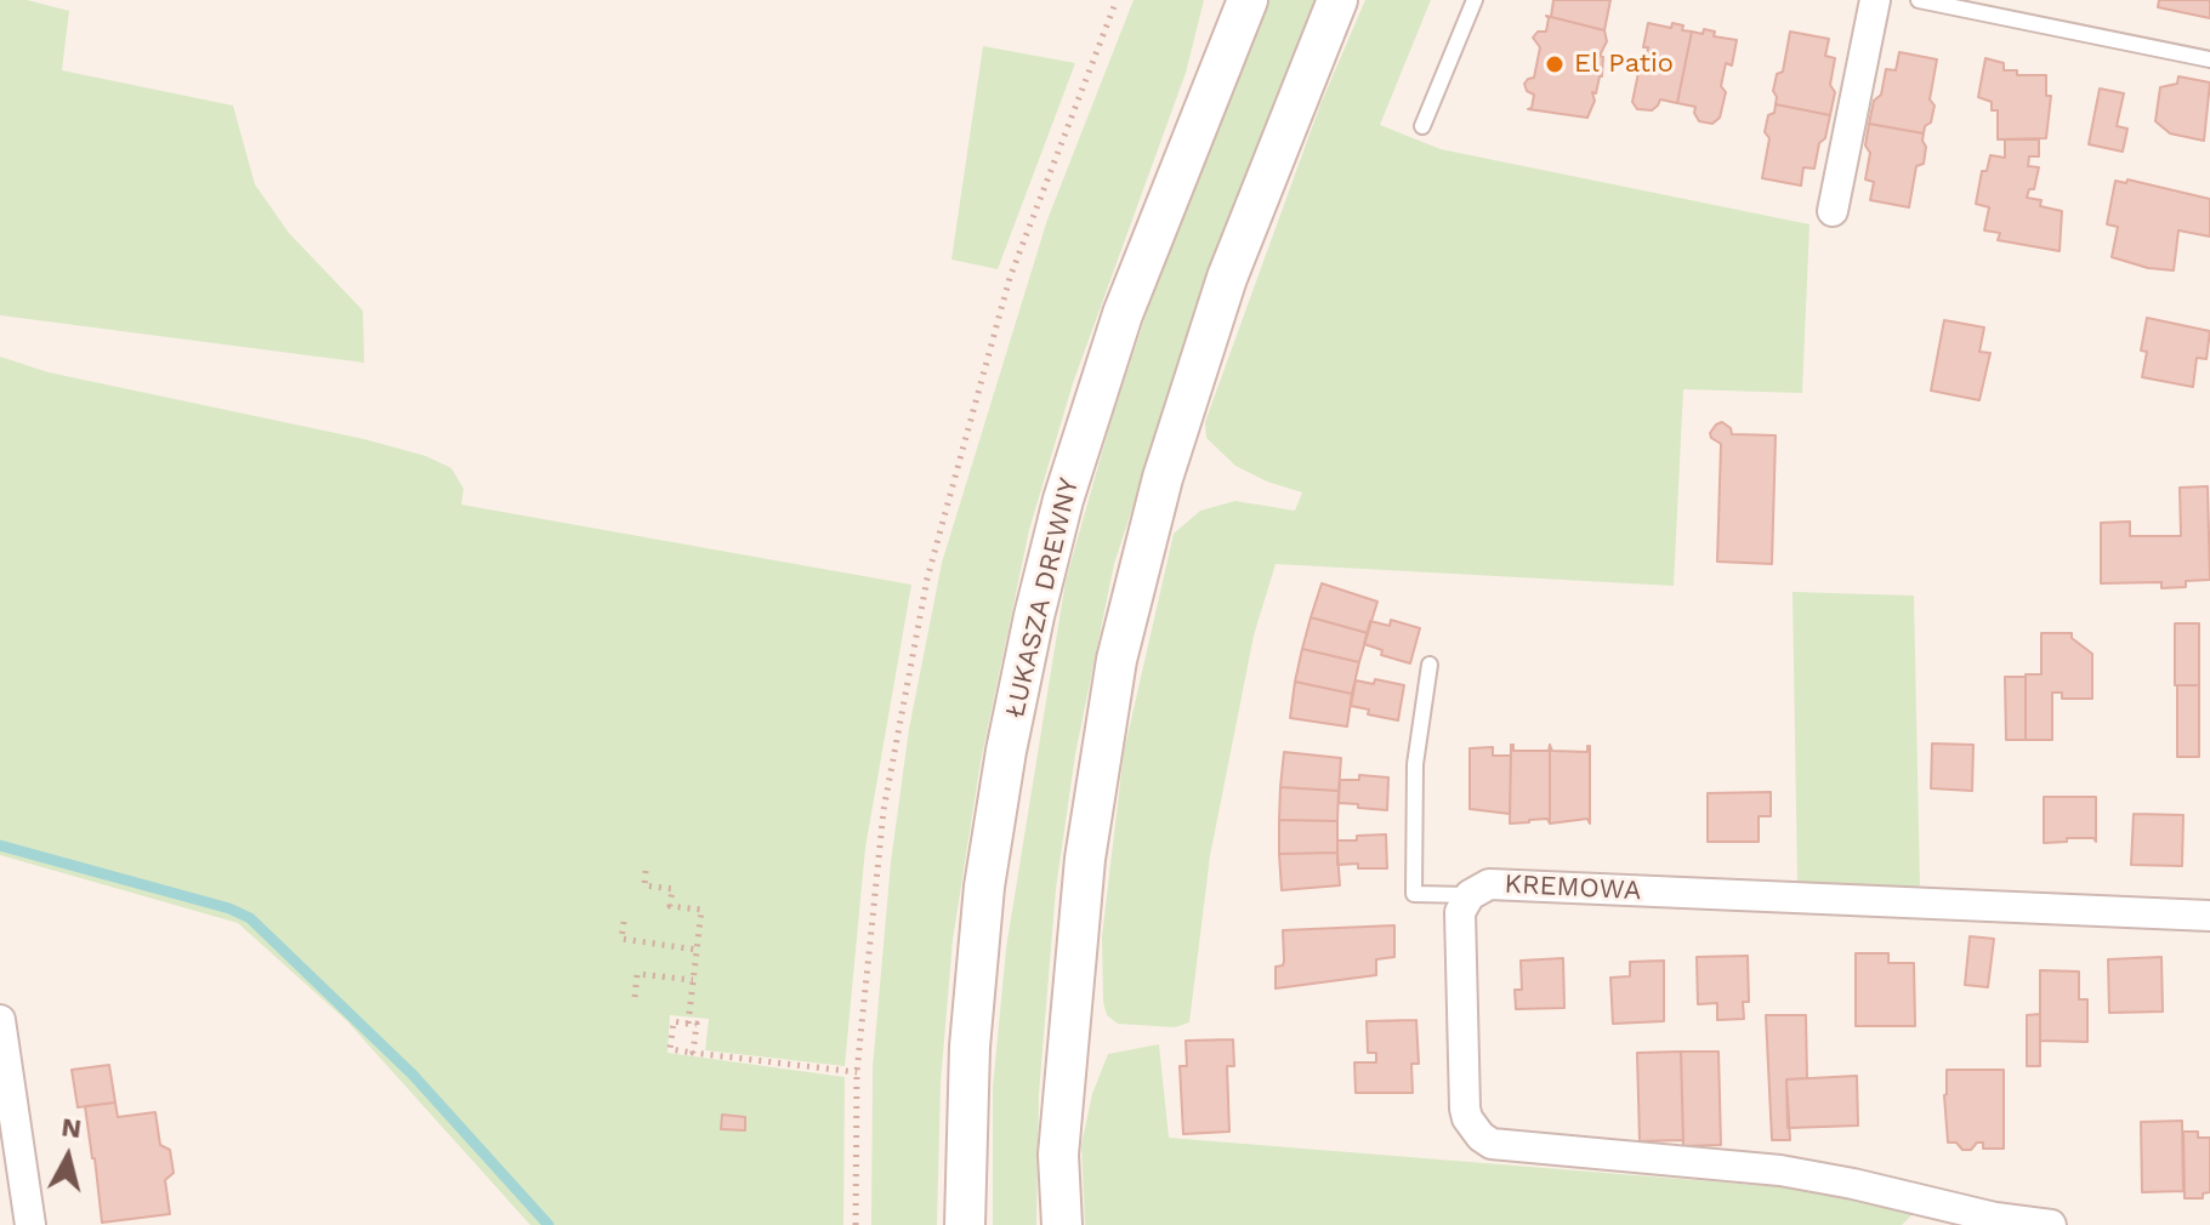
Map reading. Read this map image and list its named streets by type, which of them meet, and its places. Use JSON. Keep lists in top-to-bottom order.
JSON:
{
  "streets": {
    "main road": ["ŁUKASZA DREWNY"],
    "street": ["KREMOWA"]
  },
  "places": ["El Patio"],
  "north": "top"
}
